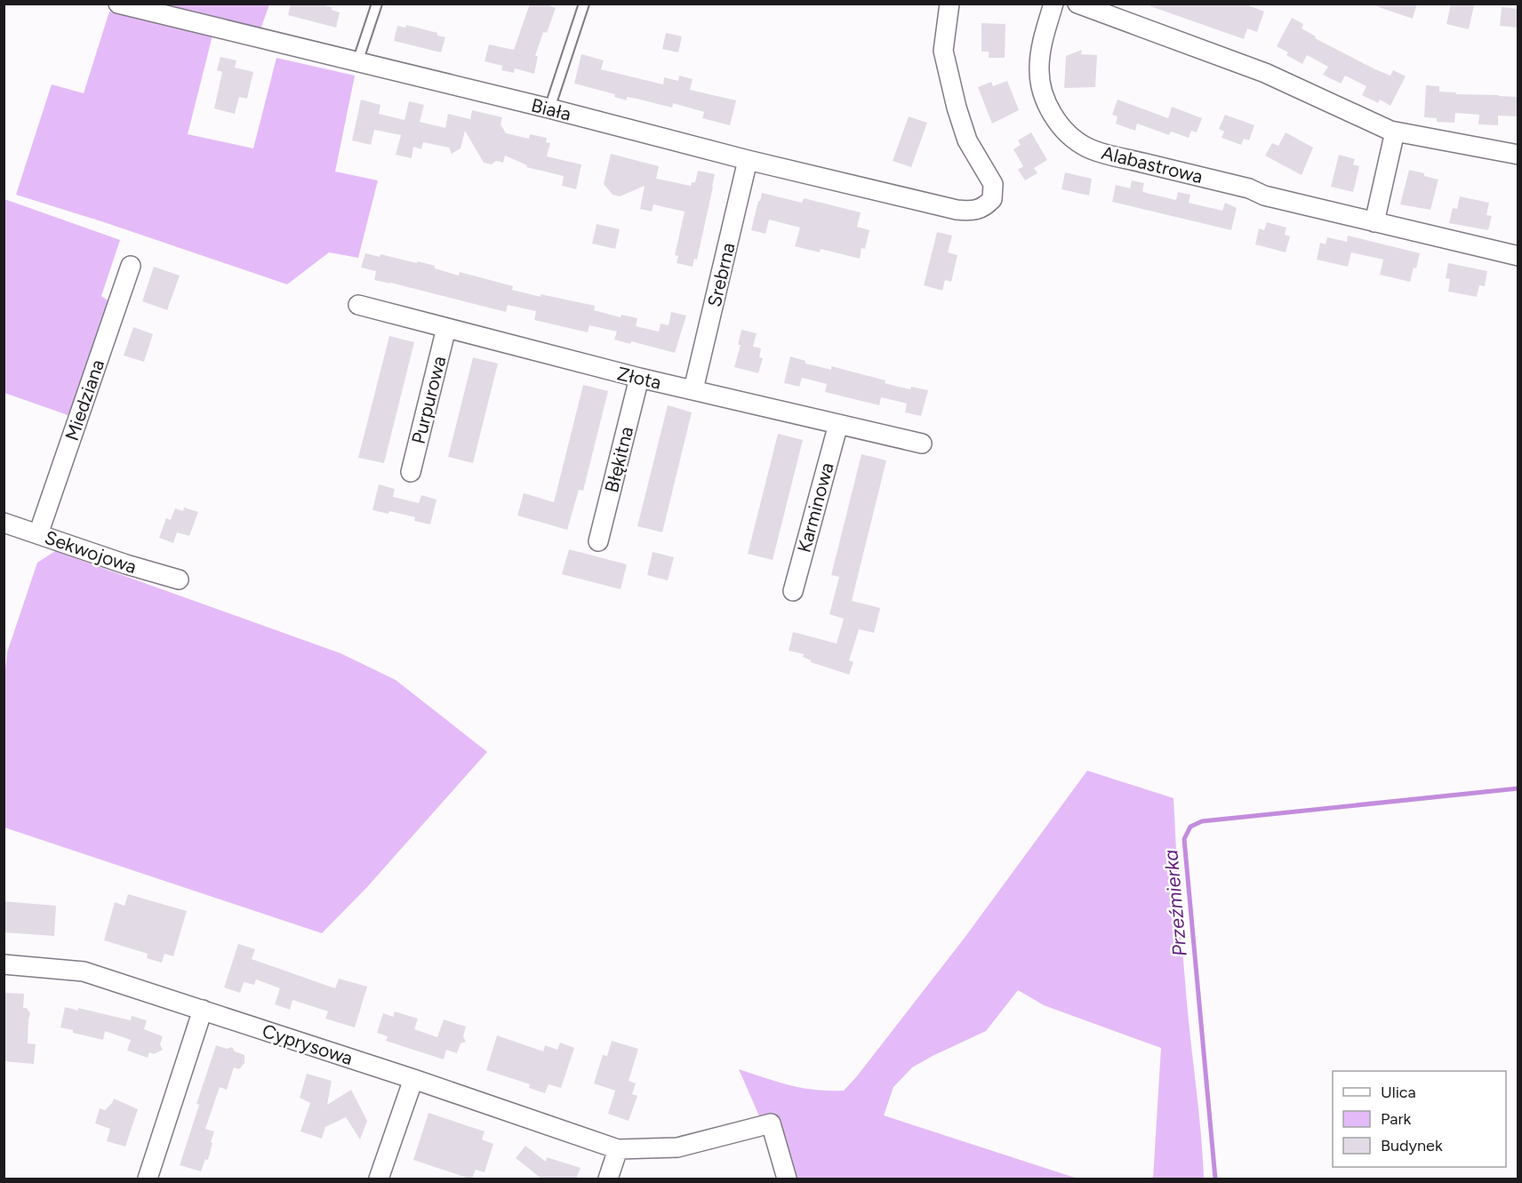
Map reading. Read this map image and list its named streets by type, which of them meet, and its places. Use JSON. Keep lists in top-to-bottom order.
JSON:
{
  "streets": {
    "street": [
      "Biała",
      "Alabastrowa",
      "Srebrna",
      "Złota",
      "Miedziana",
      "Purpurowa",
      "Błękitna",
      "Karminowa",
      "Sekwojowa",
      "Cyprysowa"
    ]
  },
  "crossings": [
    ["Biała", "Srebrna"],
    ["Srebrna", "Złota"],
    ["Złota", "Purpurowa"],
    ["Złota", "Błękitna"],
    ["Złota", "Karminowa"],
    ["Miedziana", "Sekwojowa"]
  ],
  "water": ["Przeźmierka"],
  "legend": ["Ulica", "Park", "Budynek"]
}
